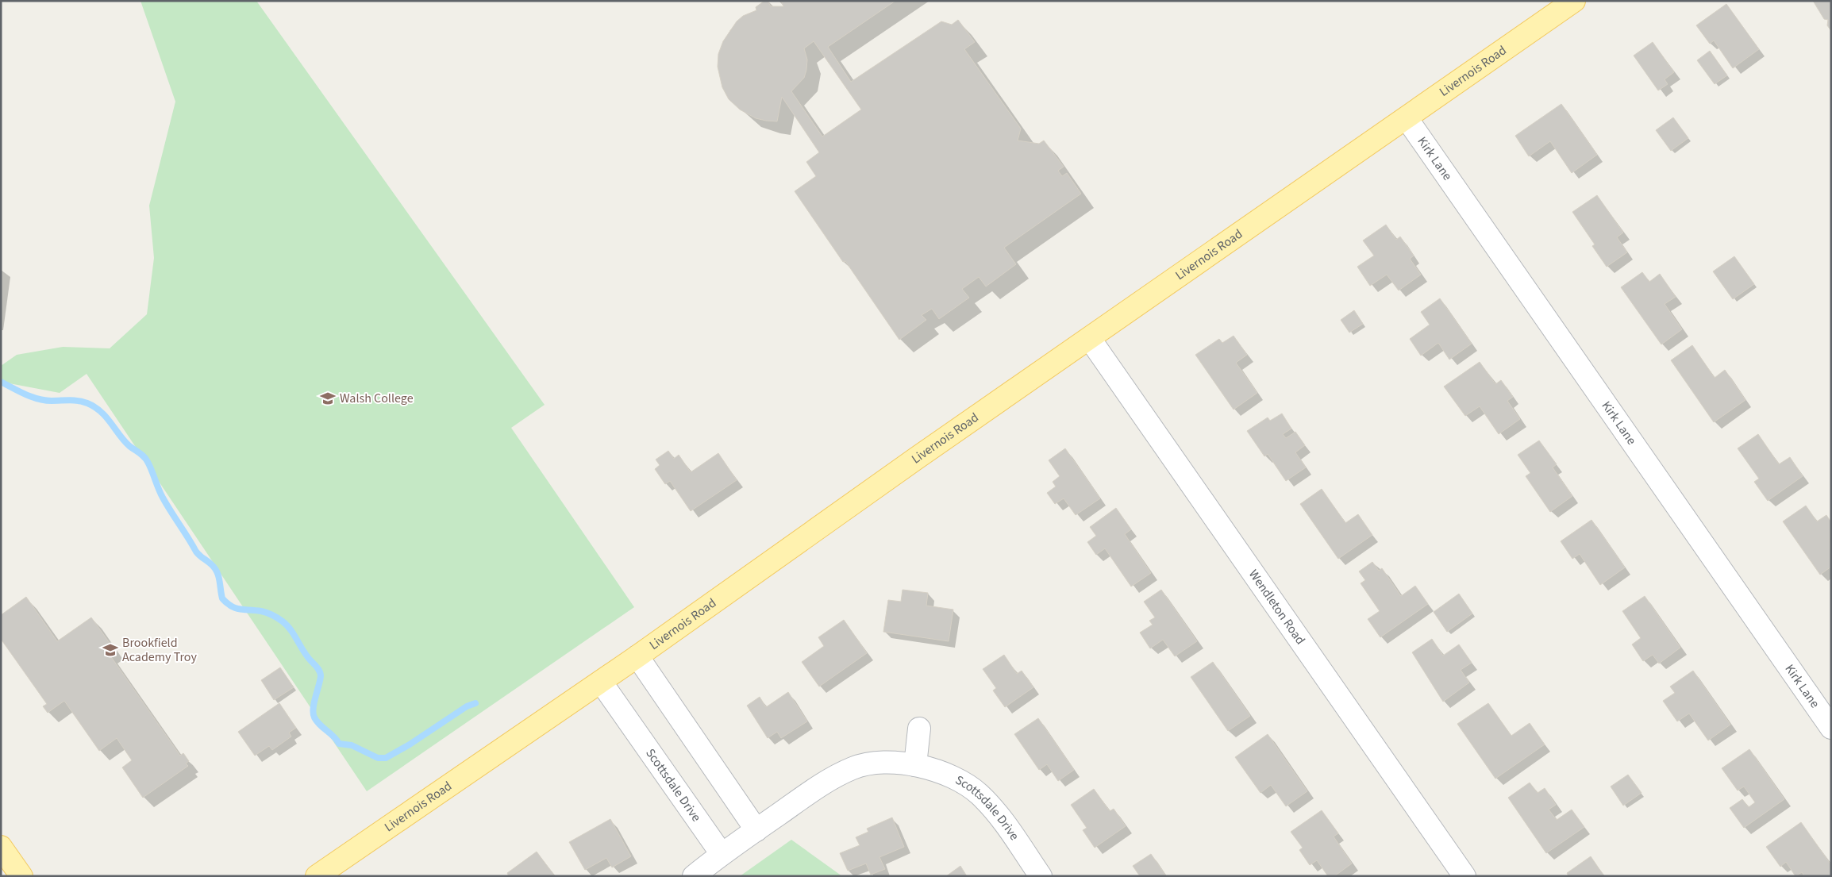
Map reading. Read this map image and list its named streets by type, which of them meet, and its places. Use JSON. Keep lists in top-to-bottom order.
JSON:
{
  "streets": {
    "main road": ["Livernois Road"],
    "street": ["Kirk Lane", "Wendleton Road", "Scottsdale Drive"]
  },
  "crossings": [
    ["Livernois Road", "Kirk Lane"],
    ["Livernois Road", "Wendleton Road"],
    ["Livernois Road", "Scottsdale Drive"]
  ],
  "places": {
    "school or university": ["Walsh College", "Brookfield Academy Troy"]
  }
}
